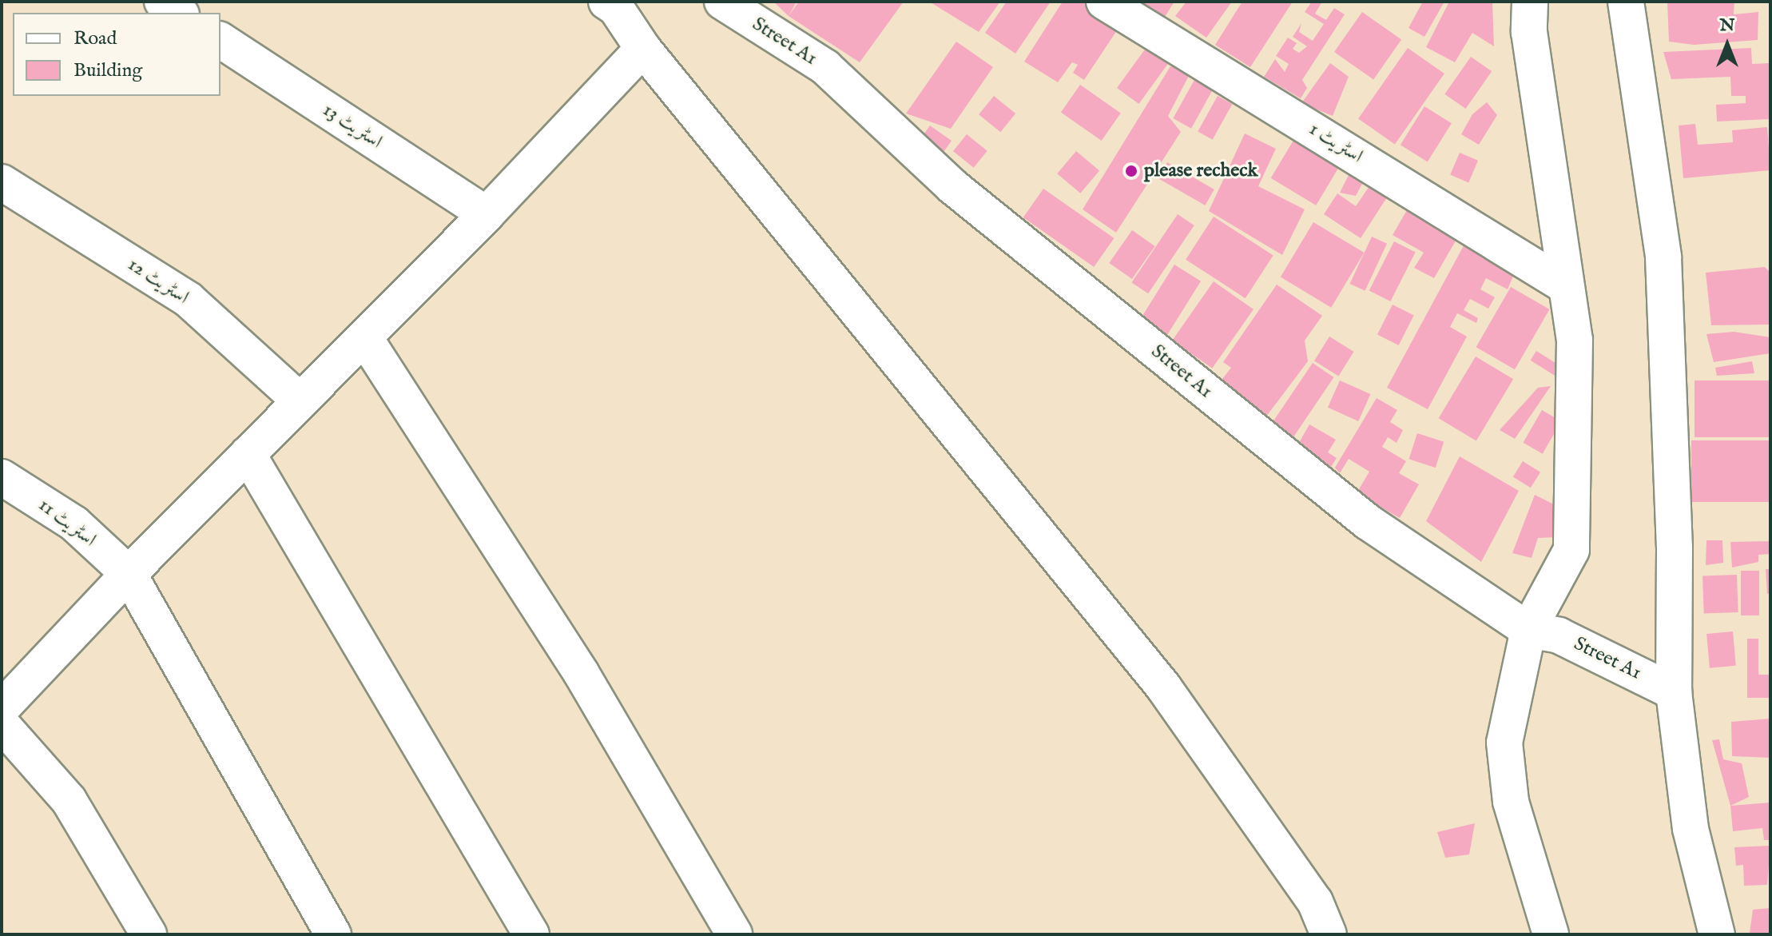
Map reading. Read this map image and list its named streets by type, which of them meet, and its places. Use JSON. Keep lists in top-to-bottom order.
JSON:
{
  "streets": {
    "street": [
      "Street A1",
      "اسٹریٹ 13",
      "اسٹریٹ 1",
      "اسٹریٹ 12",
      "اسٹریٹ 11"
    ]
  },
  "places": ["please recheck"],
  "legend": ["Road", "Building"],
  "north": "top"
}
